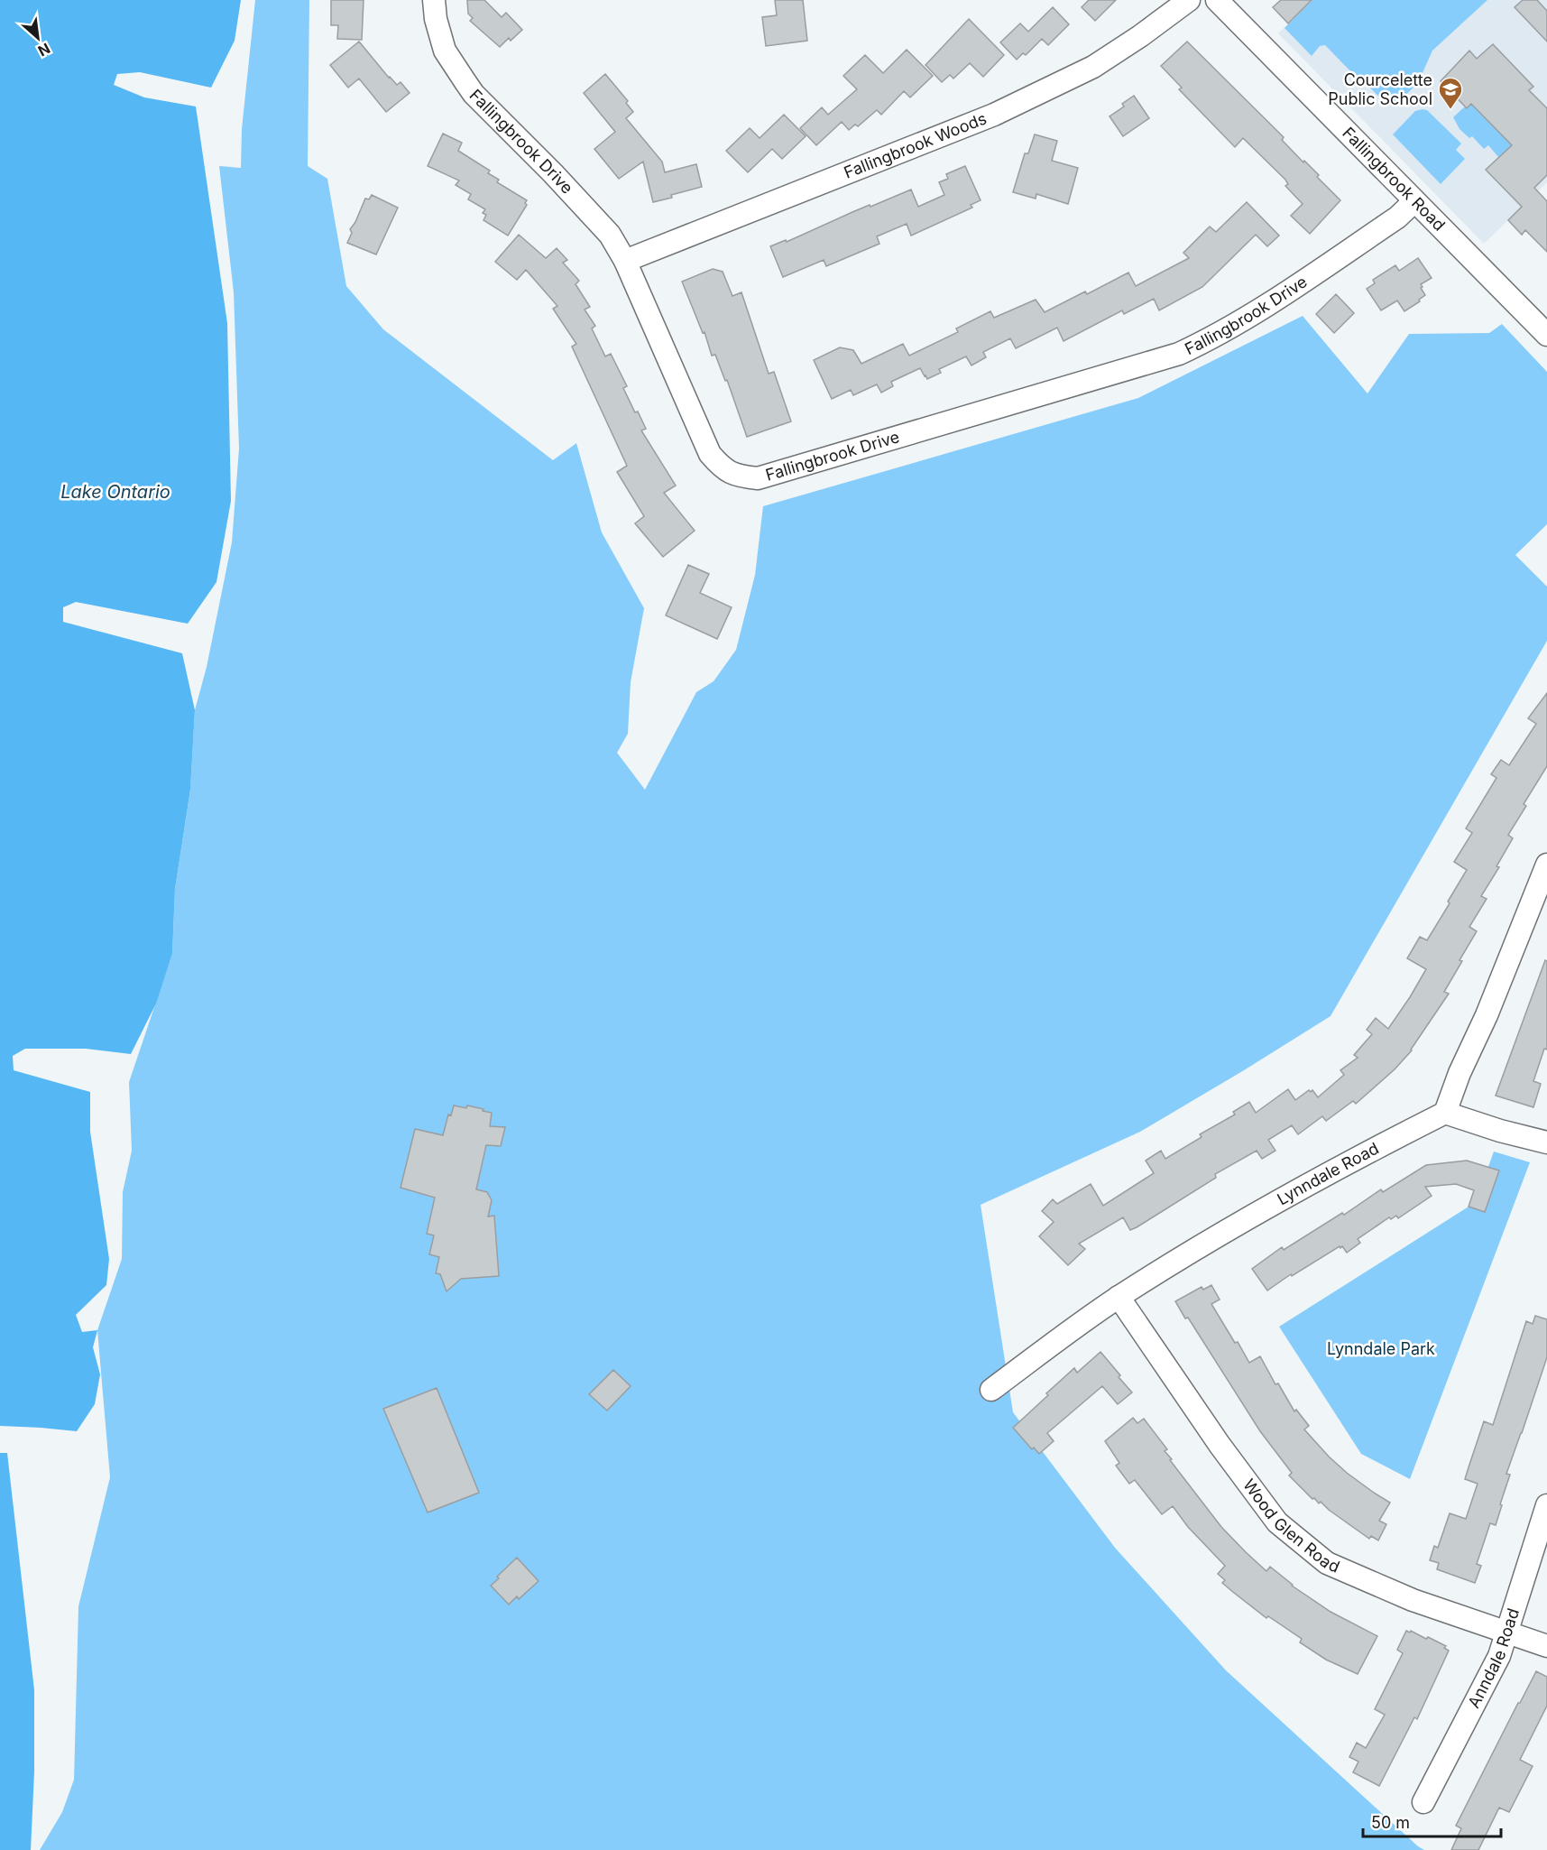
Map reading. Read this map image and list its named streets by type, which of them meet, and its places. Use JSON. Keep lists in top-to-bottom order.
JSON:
{
  "streets": {
    "street": [
      "Fallingbrook Drive",
      "Fallingbrook Woods",
      "Fallingbrook Road",
      "Lynndale Road",
      "Wood Glen Road",
      "Anndale Road"
    ]
  },
  "crossings": [
    ["Fallingbrook Drive", "Fallingbrook Woods"],
    ["Fallingbrook Drive", "Fallingbrook Road"],
    ["Lynndale Road", "Wood Glen Road"],
    ["Wood Glen Road", "Anndale Road"]
  ],
  "water": ["Lake Ontario"],
  "parks": ["Lynndale Park"],
  "places": {
    "school or university": ["Courcelette Public School"]
  },
  "scale_bar": "50 m",
  "north": "bottom right"
}
